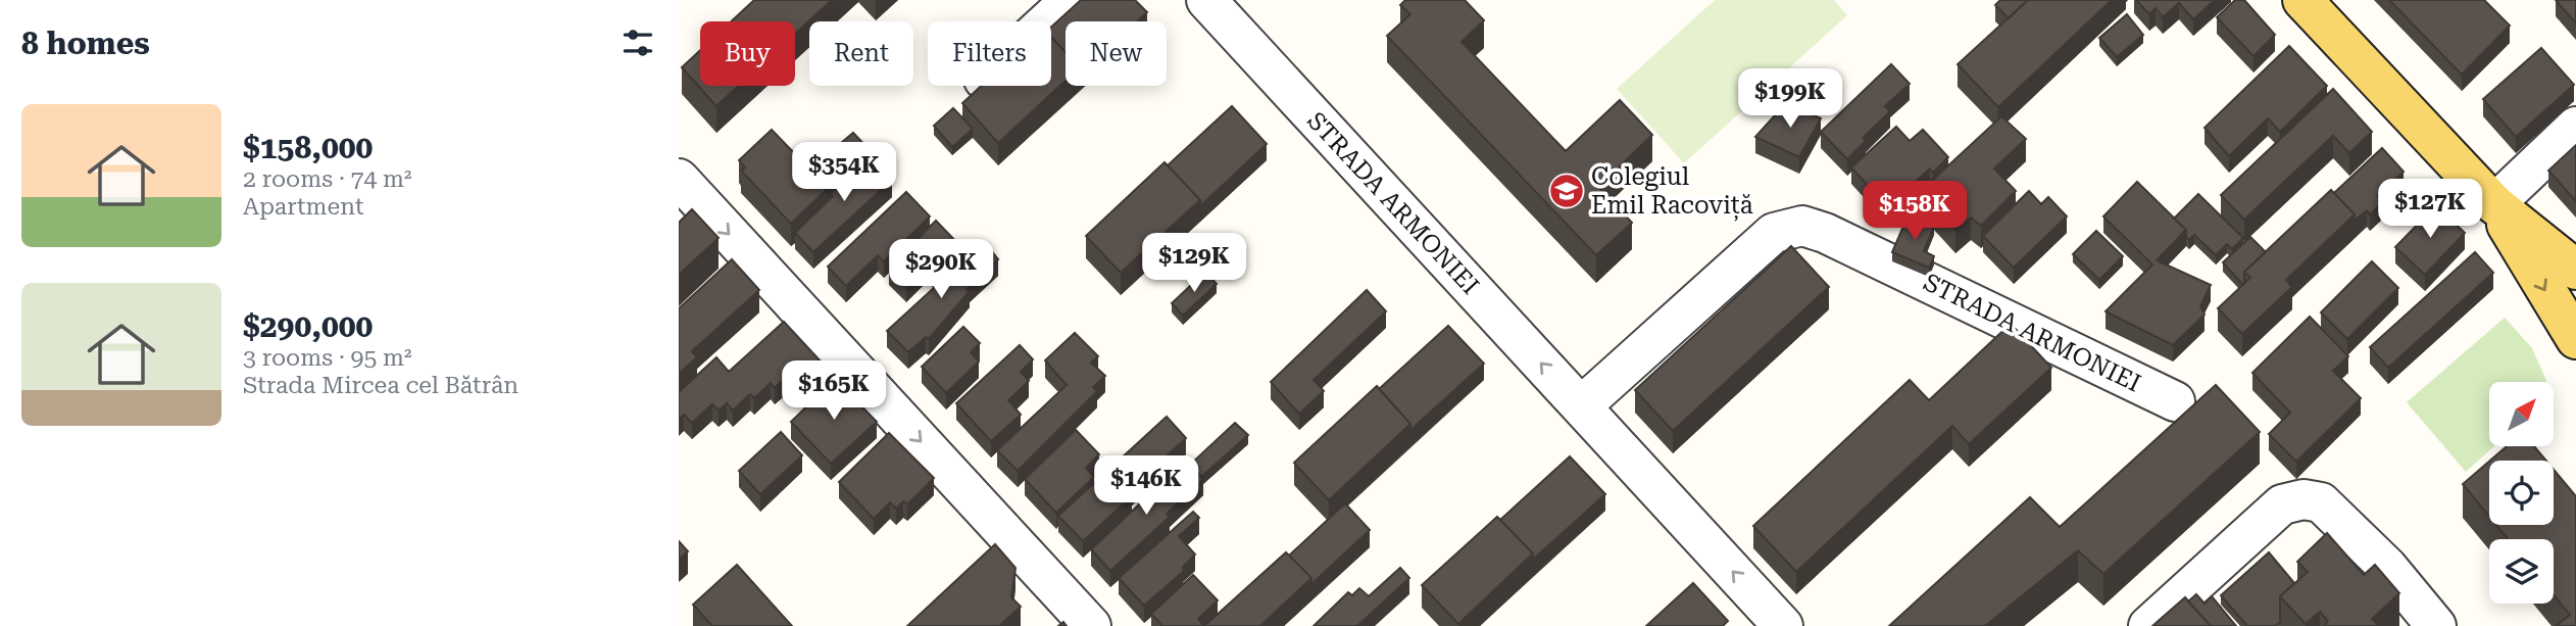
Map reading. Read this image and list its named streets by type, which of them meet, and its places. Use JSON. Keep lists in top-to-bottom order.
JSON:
{
  "streets": {
    "street": ["STRADA ARMONIEI"]
  },
  "one_way": ["STRADA ARMONIEI"],
  "places": {
    "school or university": ["Colegiul Emil Racoviță"]
  },
  "north": "top right",
  "page": {
    "heading": "8 homes",
    "chip": [
      "Buy",
      "Rent",
      "Filters",
      "New"
    ],
    "price": [
      "$199K",
      "$354K",
      "$127K",
      "$158K",
      "$129K",
      "$290K",
      "$165K",
      "$146K"
    ],
    "list": [
      {
        "name": "$158,000",
        "note": "2 rooms · 74 m² · Apartment"
      },
      {
        "name": "$290,000",
        "note": "3 rooms · 95 m² · Strada Mircea cel Bătrân"
      }
    ]
  }
}
